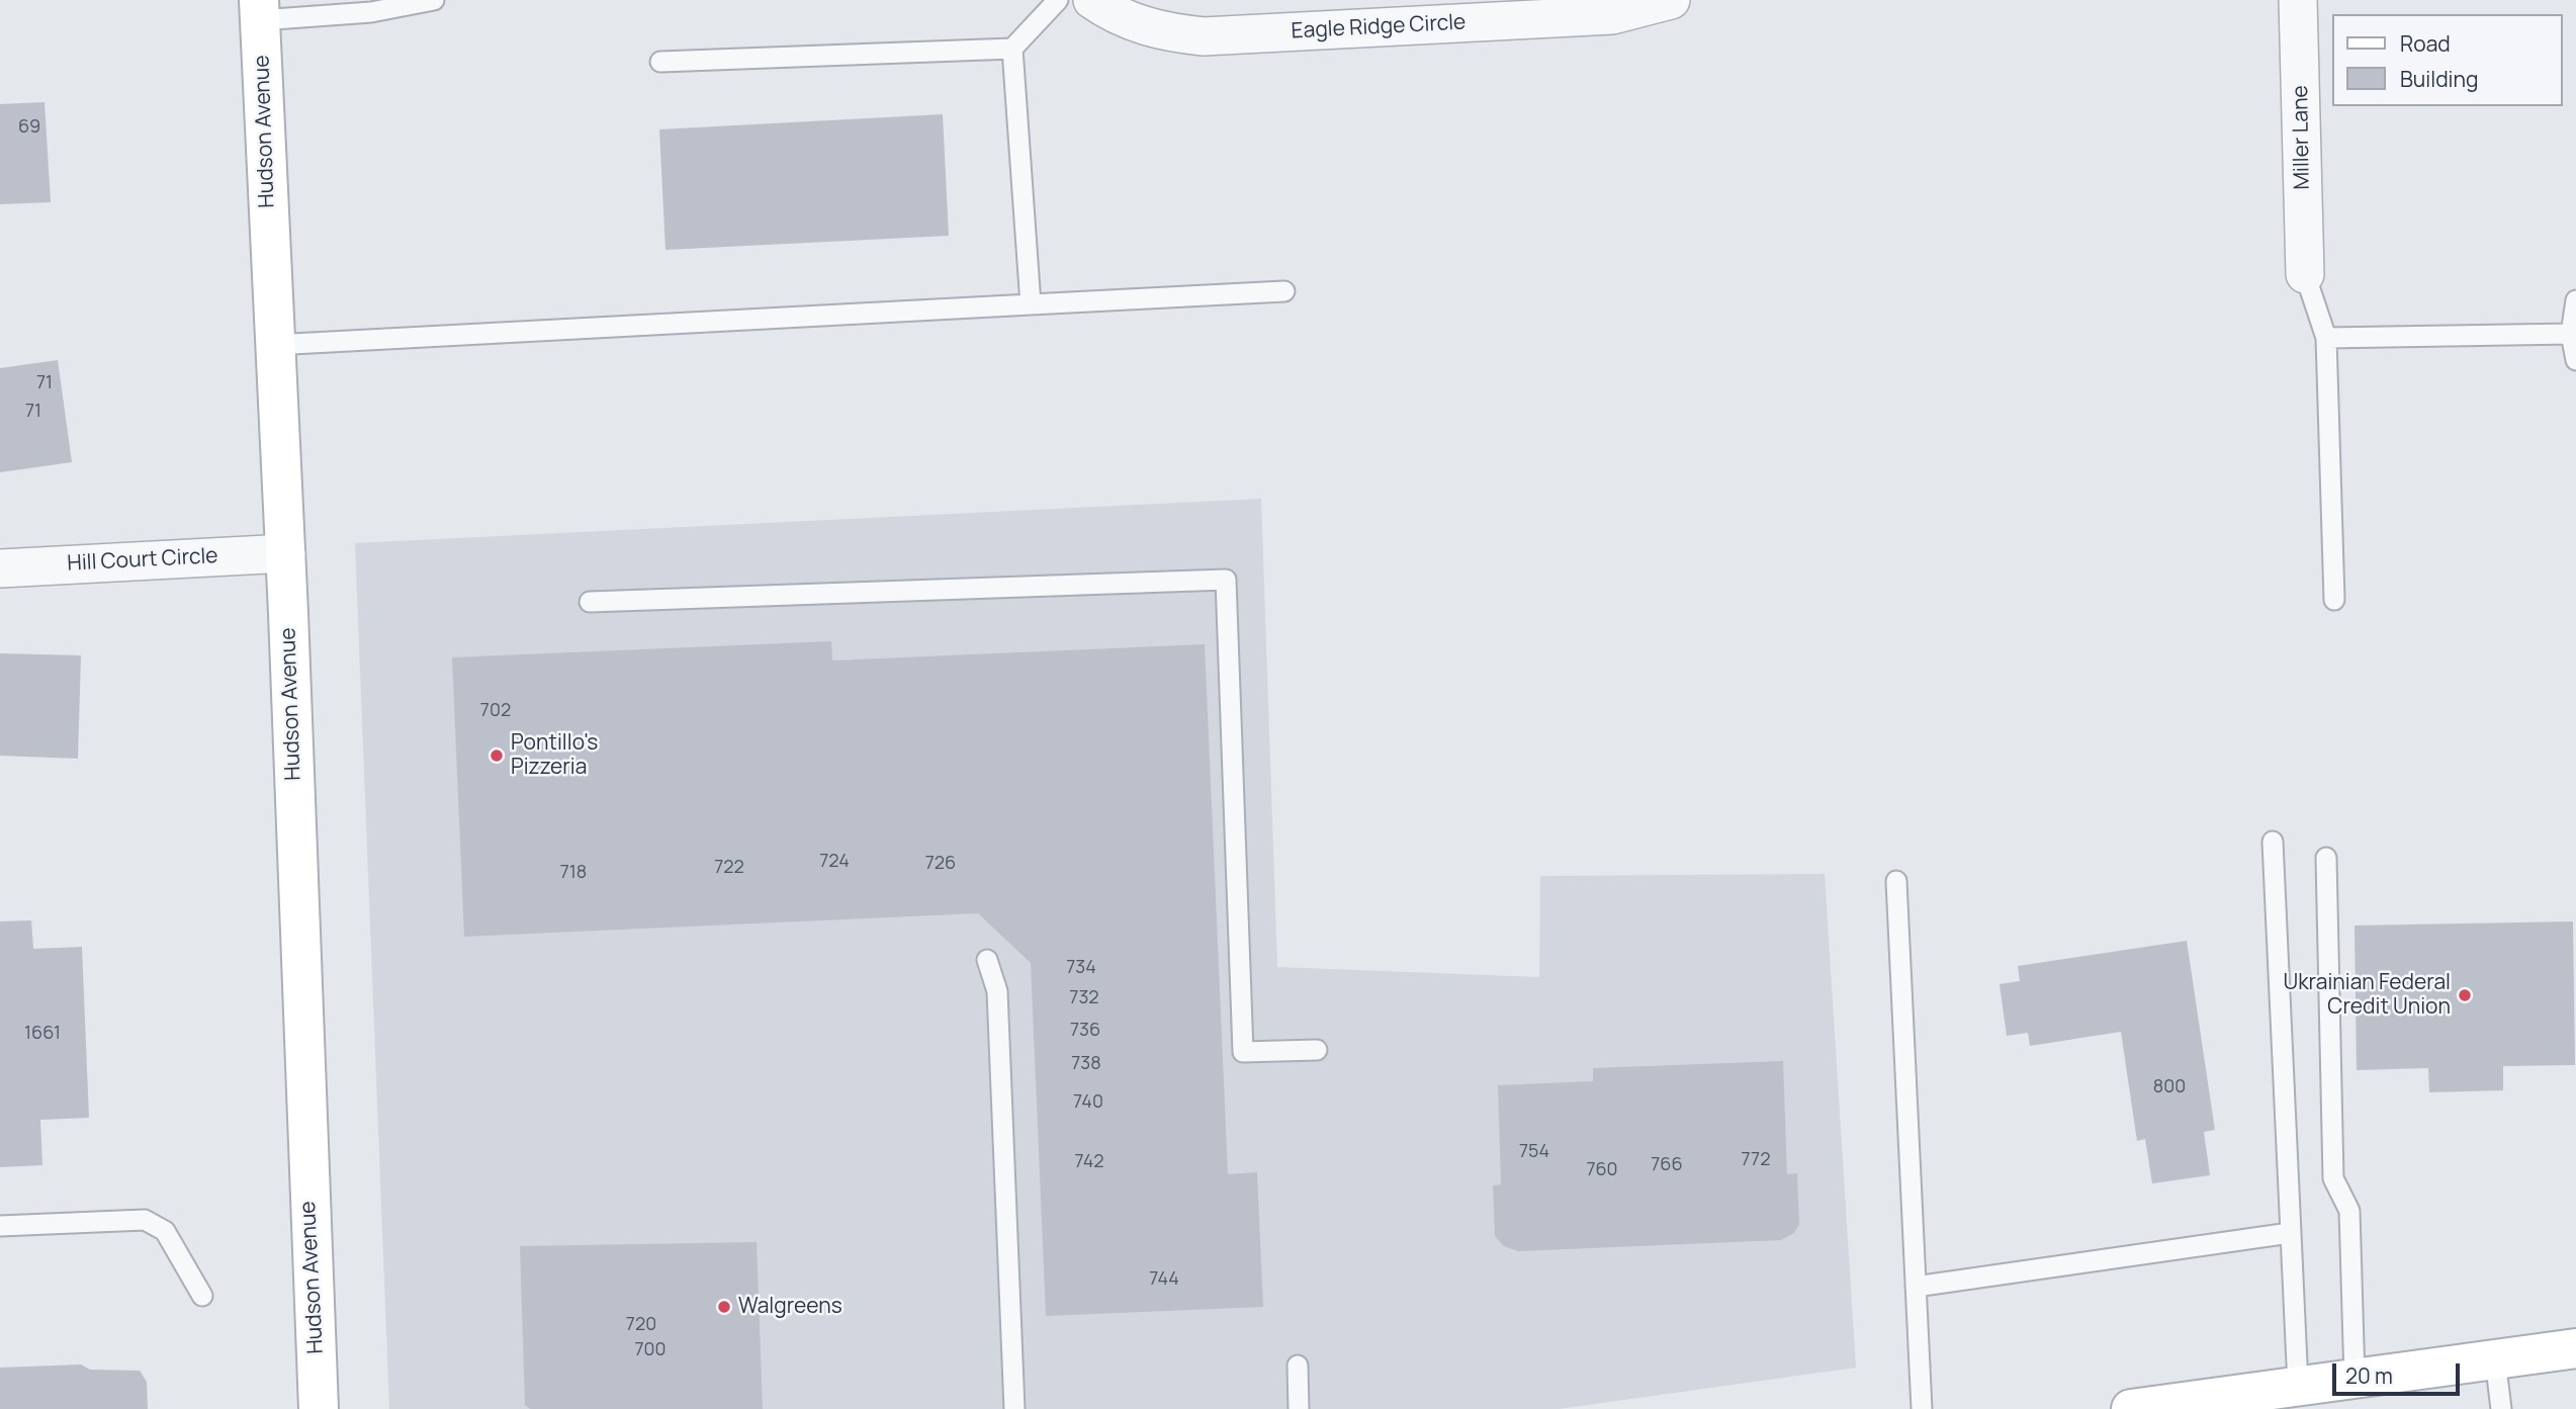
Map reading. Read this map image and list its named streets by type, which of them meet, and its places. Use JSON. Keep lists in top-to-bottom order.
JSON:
{
  "streets": {
    "main road": ["Hudson Avenue"],
    "street": ["Eagle Ridge Circle", "Miller Lane", "Hill Court Circle"]
  },
  "crossings": [
    ["Hudson Avenue", "Hill Court Circle"]
  ],
  "places": ["Pontillo's Pizzeria", "Ukrainian Federal Credit Union", "Walgreens"],
  "house_numbers": [
    "69",
    "71",
    "71",
    "702",
    "724",
    "726",
    "722",
    "718",
    "734",
    "732",
    "736",
    "1661",
    "738",
    "800",
    "740",
    "754",
    "772",
    "742",
    "766",
    "760",
    "744",
    "720",
    "700"
  ],
  "legend": ["Road", "Building"],
  "scale_bar": "20 m"
}
